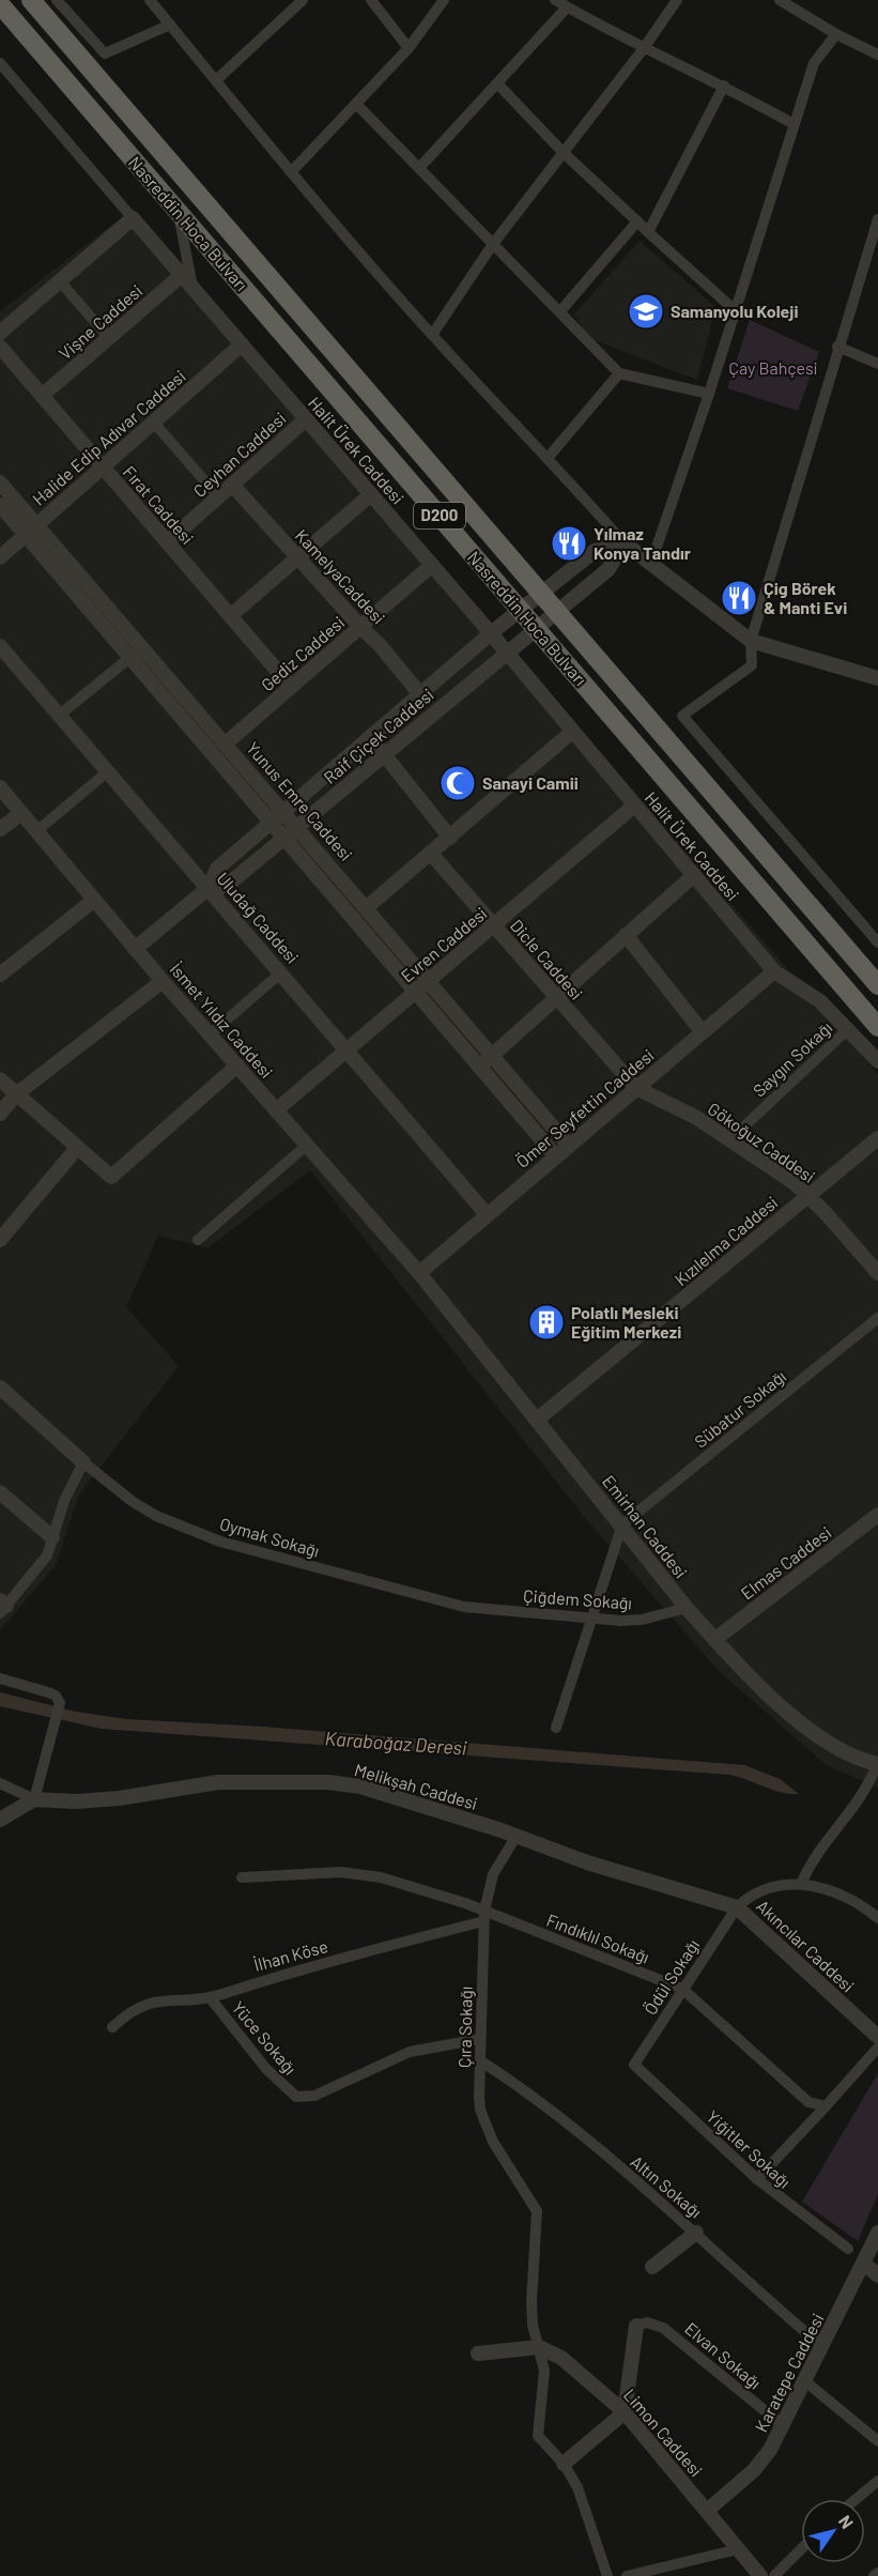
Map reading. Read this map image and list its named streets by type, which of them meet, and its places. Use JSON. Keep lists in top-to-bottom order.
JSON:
{
  "streets": {
    "highway": ["Nasreddin Hoca Bulvarı", "D200"],
    "street": [
      "Vişne Caddesi",
      "Halide Edip Adıvar Caddesi",
      "Halit Ürek Caddesi",
      "Ceyhan Caddesi",
      "Fırat Caddesi",
      "KamelyaCaddesi",
      "Gediz Caddesi",
      "Raif Çiçek Caddesi",
      "Yunus Emre Caddesi",
      "Uludağ Caddesi",
      "Evren Caddesi",
      "Dicle Caddesi",
      "İsmet Yıldız Caddesi",
      "Saygın Sokağı",
      "Ömer Seyfettin Caddesi",
      "Gökoğuz Caddesi",
      "Kızılelma Caddesi",
      "Sübatur Sokağı",
      "Emirhan Caddesi",
      "Oymak Sokağı",
      "Elmas Caddesi",
      "Çiğdem Sokağı",
      "Melikşah Caddesi",
      "Fındıklıl Sokağı",
      "Akıncılar Caddesi",
      "İlhan Köse",
      "Ödül Sokağı",
      "Çıra Sokağı",
      "Yüce Sokağı",
      "Yiğitler Sokağı",
      "Altın Sokağı",
      "Elvan Sokağı",
      "Karatepe Caddesi",
      "Limon Caddesi"
    ]
  },
  "crossings": [
    ["Nasreddin Hoca Bulvarı", "Raif Çiçek Caddesi"],
    ["Vişne Caddesi", "Halit Ürek Caddesi"],
    ["Vişne Caddesi", "Fırat Caddesi"],
    ["Halide Edip Adıvar Caddesi", "Halit Ürek Caddesi"],
    ["Halide Edip Adıvar Caddesi", "Fırat Caddesi"],
    ["Halide Edip Adıvar Caddesi", "Yunus Emre Caddesi"],
    ["Halit Ürek Caddesi", "Ceyhan Caddesi"],
    ["Halit Ürek Caddesi", "Gediz Caddesi"],
    ["Halit Ürek Caddesi", "Raif Çiçek Caddesi"],
    ["Halit Ürek Caddesi", "Evren Caddesi"],
    ["Halit Ürek Caddesi", "Saygın Sokağı"],
    ["Halit Ürek Caddesi", "Ömer Seyfettin Caddesi"],
    ["Ceyhan Caddesi", "Fırat Caddesi"],
    ["Ceyhan Caddesi", "KamelyaCaddesi"],
    ["Fırat Caddesi", "Gediz Caddesi"],
    ["KamelyaCaddesi", "Gediz Caddesi"],
    ["KamelyaCaddesi", "Raif Çiçek Caddesi"],
    ["Gediz Caddesi", "Yunus Emre Caddesi"],
    ["Raif Çiçek Caddesi", "Yunus Emre Caddesi"],
    ["Raif Çiçek Caddesi", "Uludağ Caddesi"],
    ["Raif Çiçek Caddesi", "İsmet Yıldız Caddesi"],
    ["Yunus Emre Caddesi", "Evren Caddesi"],
    ["Yunus Emre Caddesi", "Ömer Seyfettin Caddesi"],
    ["Uludağ Caddesi", "Evren Caddesi"],
    ["Uludağ Caddesi", "Ömer Seyfettin Caddesi"],
    ["Evren Caddesi", "Dicle Caddesi"],
    ["Evren Caddesi", "İsmet Yıldız Caddesi"],
    ["Dicle Caddesi", "Ömer Seyfettin Caddesi"],
    ["Dicle Caddesi", "Gökoğuz Caddesi"],
    ["İsmet Yıldız Caddesi", "Ömer Seyfettin Caddesi"],
    ["İsmet Yıldız Caddesi", "Emirhan Caddesi"],
    ["Saygın Sokağı", "Gökoğuz Caddesi"],
    ["Ömer Seyfettin Caddesi", "Gökoğuz Caddesi"],
    ["Ömer Seyfettin Caddesi", "Emirhan Caddesi"],
    ["Gökoğuz Caddesi", "Kızılelma Caddesi"],
    ["Kızılelma Caddesi", "Emirhan Caddesi"],
    ["Sübatur Sokağı", "Emirhan Caddesi"],
    ["Emirhan Caddesi", "Elmas Caddesi"],
    ["Emirhan Caddesi", "Çiğdem Sokağı"],
    ["Oymak Sokağı", "Çiğdem Sokağı"],
    ["Melikşah Caddesi", "Akıncılar Caddesi"],
    ["Melikşah Caddesi", "Ödül Sokağı"],
    ["Melikşah Caddesi", "Çıra Sokağı"],
    ["Fındıklıl Sokağı", "İlhan Köse"],
    ["Fındıklıl Sokağı", "Ödül Sokağı"],
    ["Fındıklıl Sokağı", "Çıra Sokağı"],
    ["Akıncılar Caddesi", "Ödül Sokağı"],
    ["İlhan Köse", "Çıra Sokağı"],
    ["İlhan Köse", "Yüce Sokağı"],
    ["Ödül Sokağı", "Yiğitler Sokağı"],
    ["Çıra Sokağı", "Yüce Sokağı"],
    ["Çıra Sokağı", "Altın Sokağı"],
    ["Çıra Sokağı", "Limon Caddesi"],
    ["Altın Sokağı", "Karatepe Caddesi"],
    ["Elvan Sokağı", "Karatepe Caddesi"],
    ["Karatepe Caddesi", "Limon Caddesi"]
  ],
  "water": ["Karaboğaz Deresi"],
  "parks": ["Çay Bahçesi"],
  "places": {
    "school or university": ["Samanyolu Koleji"],
    "restaurant": ["Yılmaz Konya Tandır", "Çig Börek & Manti Evi"],
    "mosque": ["Sanayi Camii"],
    "building": ["Polatlı Mesleki Eğitim Merkezi"]
  },
  "north": "top right"
}
